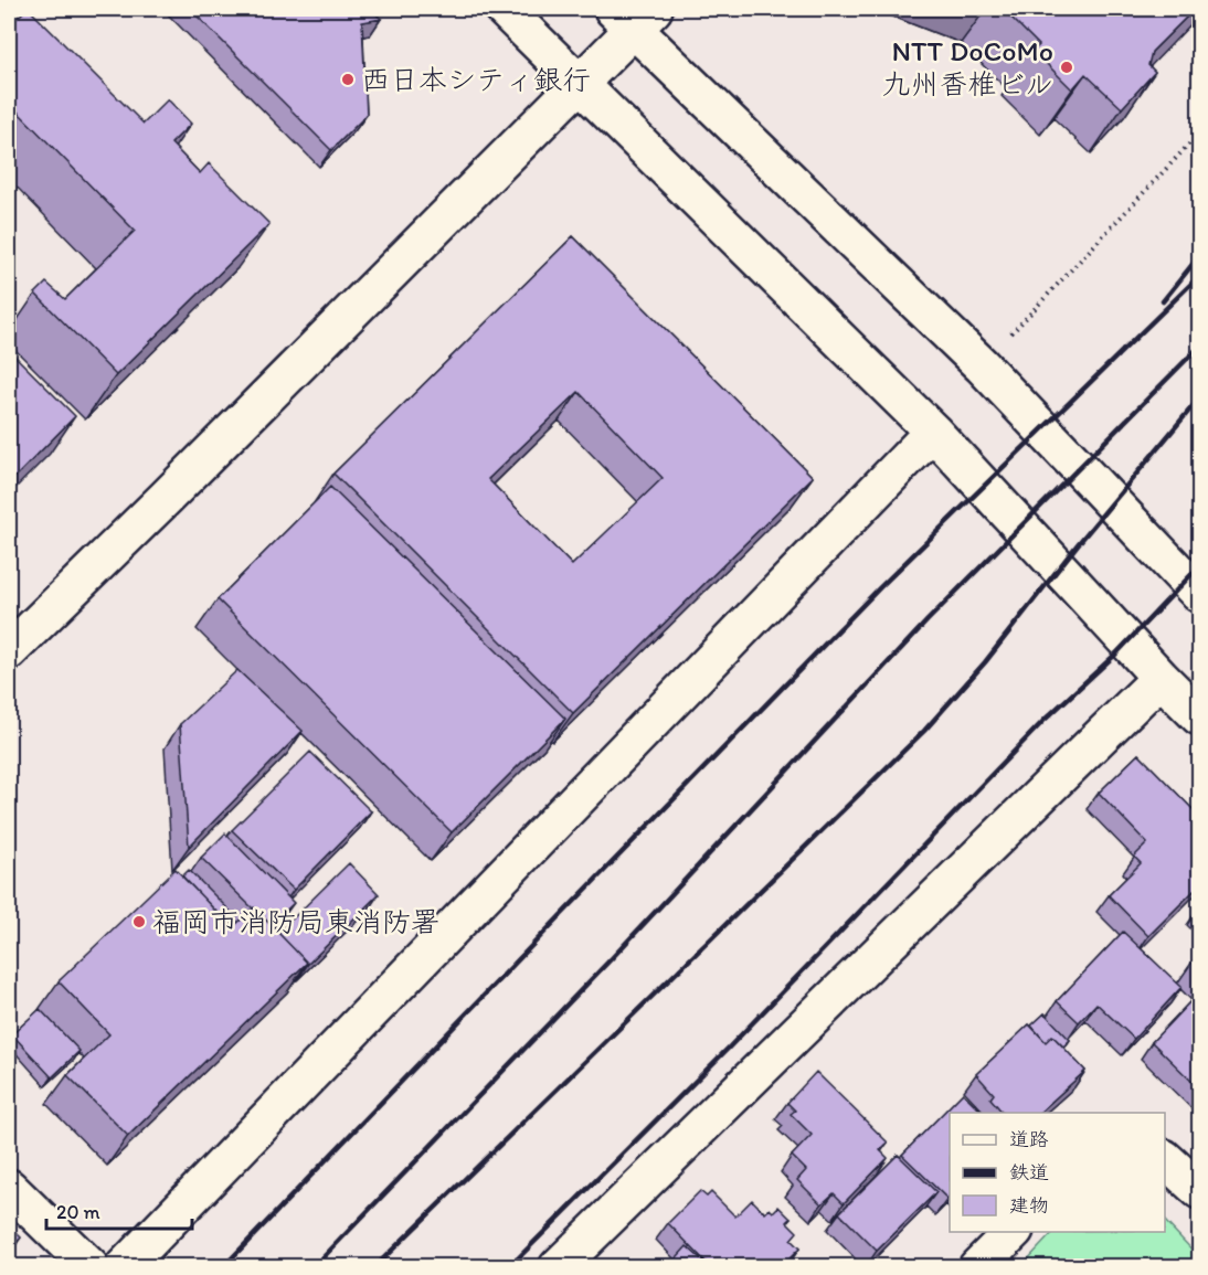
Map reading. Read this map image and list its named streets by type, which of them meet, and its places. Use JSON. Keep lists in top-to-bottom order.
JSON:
{
  "places": ["NTT DoCoMo 九州香椎ビル", "西日本シティ銀行", "福岡市消防局東消防署"],
  "legend": ["道路", "鉄道", "建物"],
  "scale_bar": "20 m"
}
